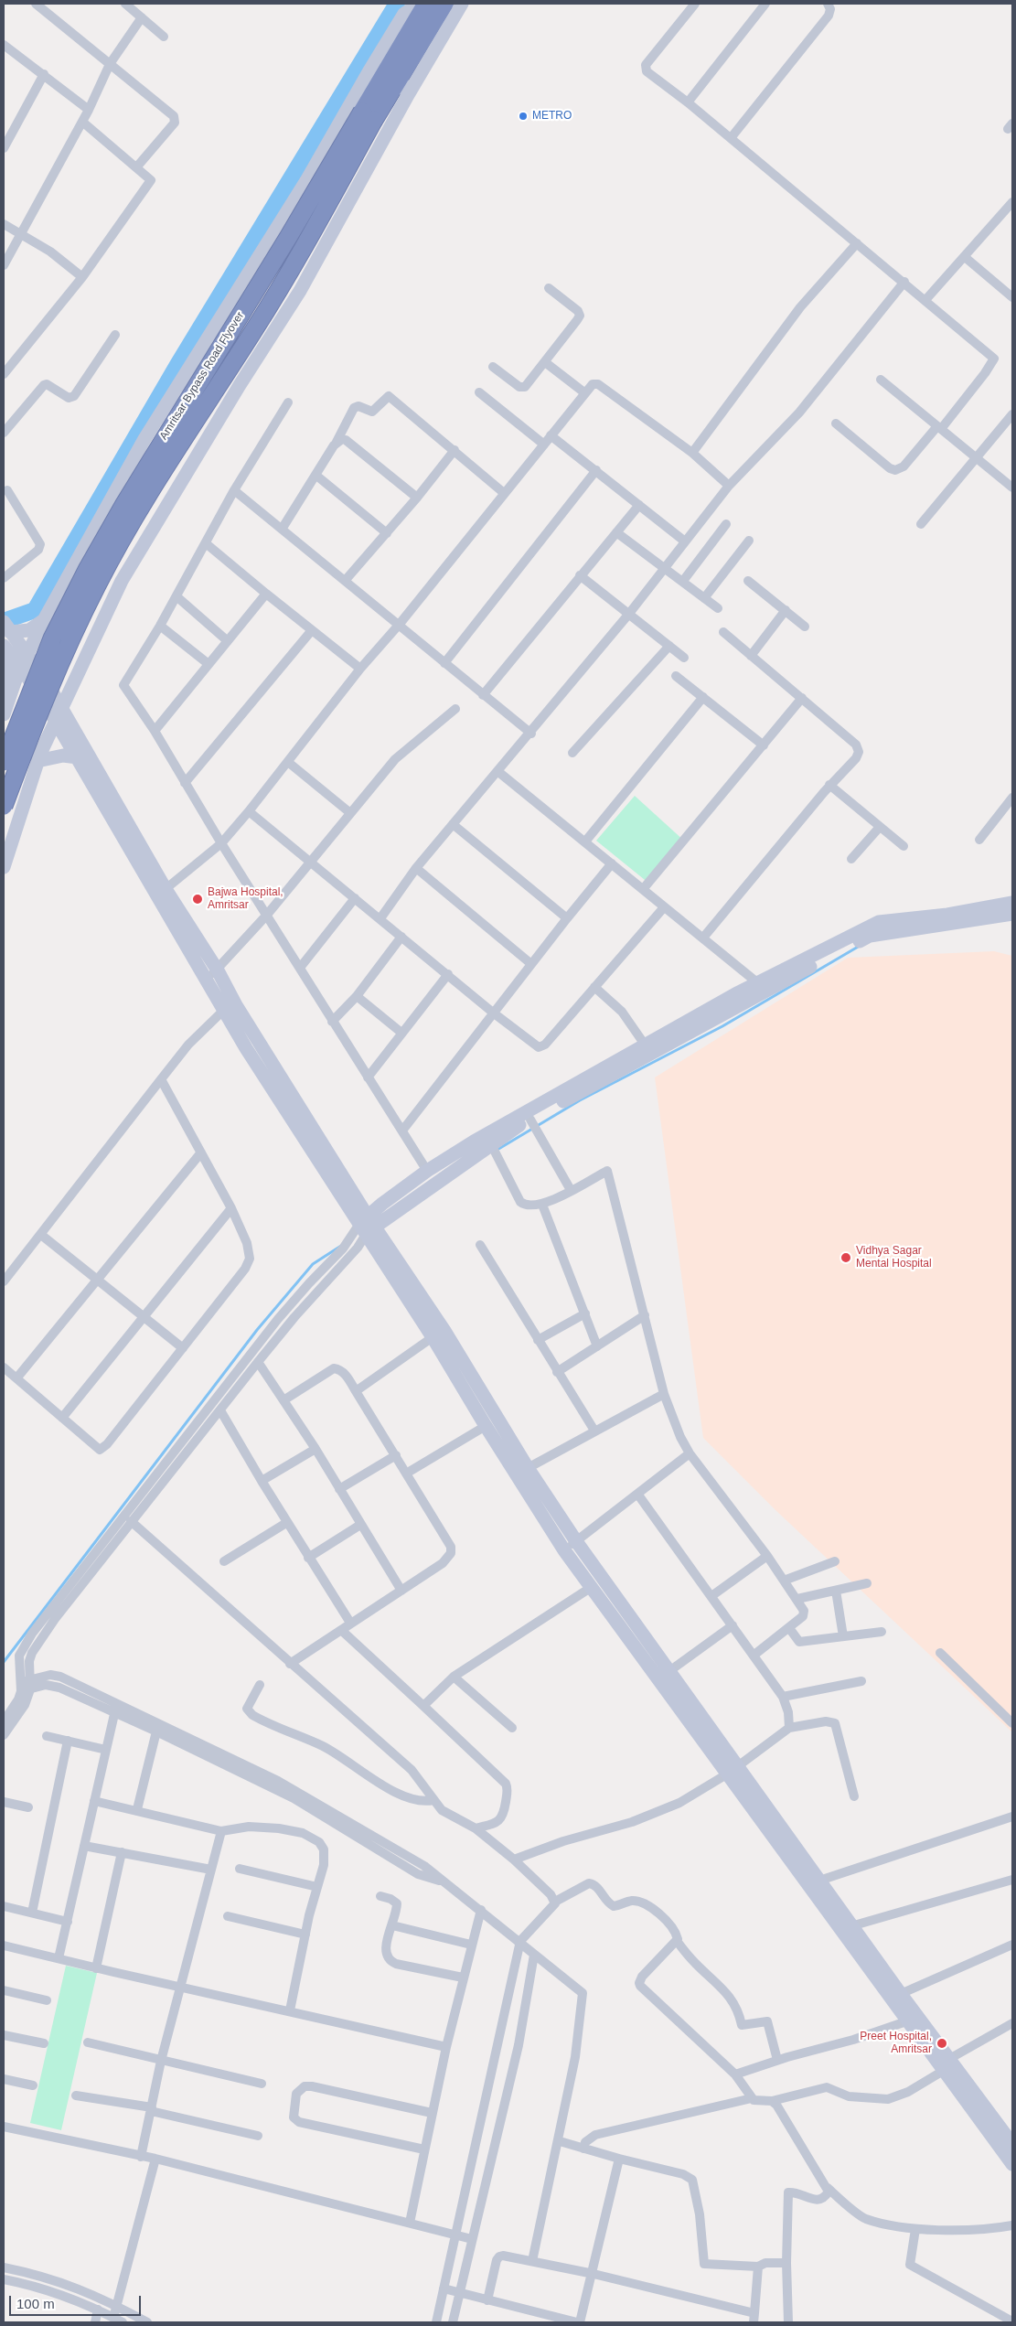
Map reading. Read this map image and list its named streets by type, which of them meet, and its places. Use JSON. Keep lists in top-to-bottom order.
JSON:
{
  "streets": {
    "highway": ["Amritsar Bypass Road Flyover"]
  },
  "places": [
    "METRO",
    "Bajwa Hospital, Amritsar",
    "Vidhya Sagar Mental Hospital",
    "Preet Hospital, Amritsar"
  ],
  "scale_bar": "100 m"
}
